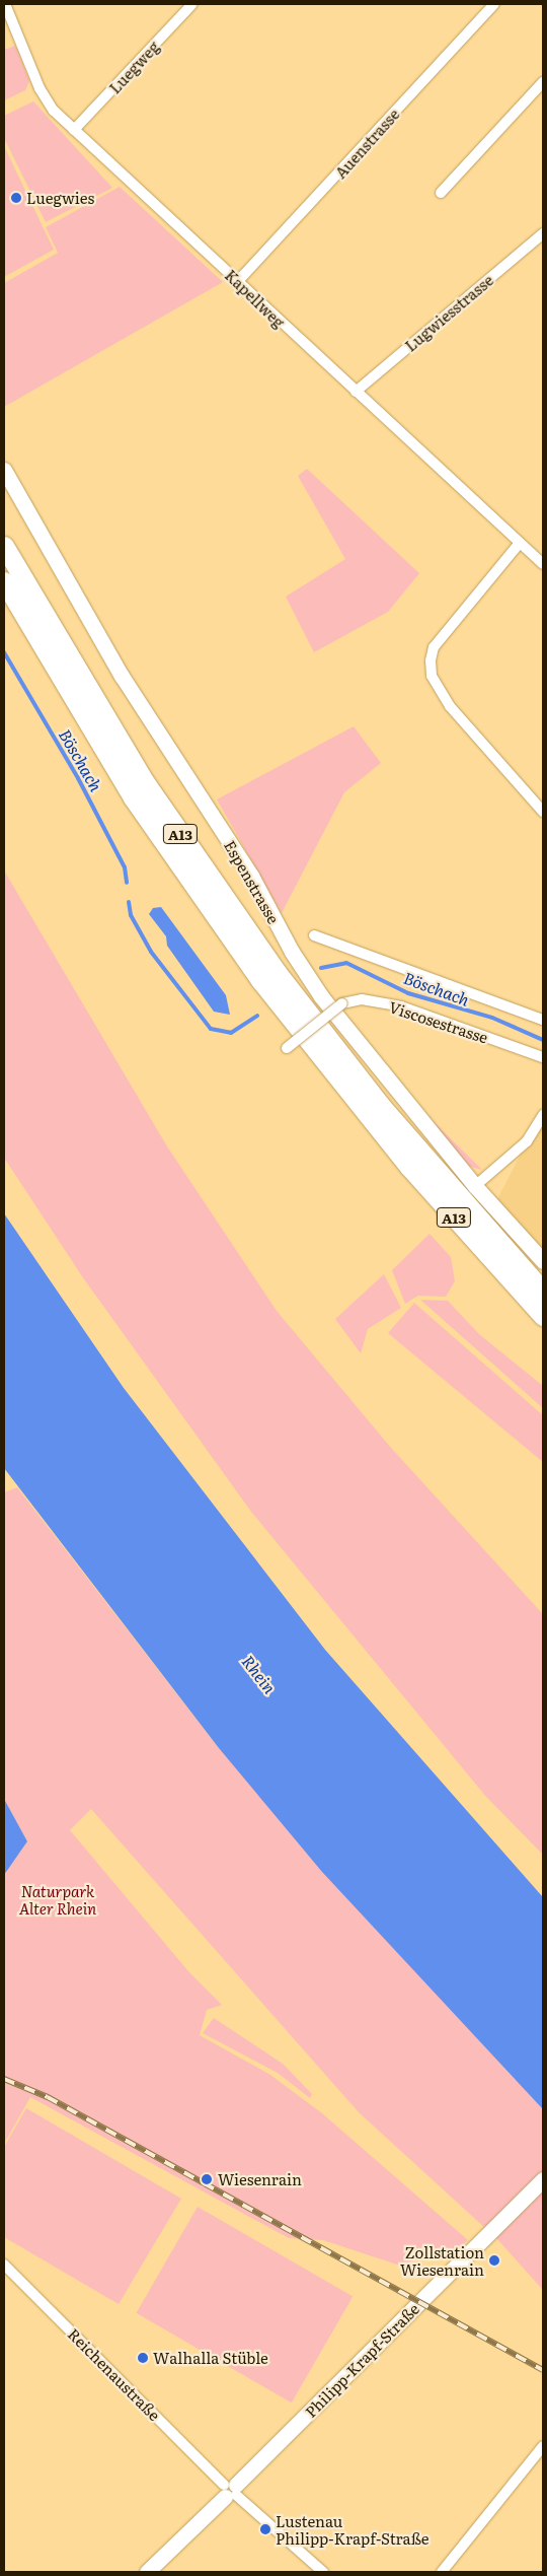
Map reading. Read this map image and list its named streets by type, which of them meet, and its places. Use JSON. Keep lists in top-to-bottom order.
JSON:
{
  "streets": {
    "highway": ["A13"],
    "street": [
      "Luegweg",
      "Auenstrasse",
      "Kapellweg",
      "Lugwiesstrasse",
      "Espenstrasse",
      "Viscosestrasse",
      "Philipp-Krapf-Straße",
      "Reichenaustraße"
    ]
  },
  "crossings": [
    ["Luegweg", "Kapellweg"],
    ["Auenstrasse", "Kapellweg"],
    ["Kapellweg", "Lugwiesstrasse"],
    ["Philipp-Krapf-Straße", "Reichenaustraße"]
  ],
  "water": ["Böschach", "Rhein"],
  "parks": ["Naturpark Alter Rhein"],
  "places": [
    "Luegwies",
    "Wiesenrain",
    "Zollstation Wiesenrain",
    "Walhalla Stüble",
    "Lustenau Philipp-Krapf-Straße"
  ]
}
